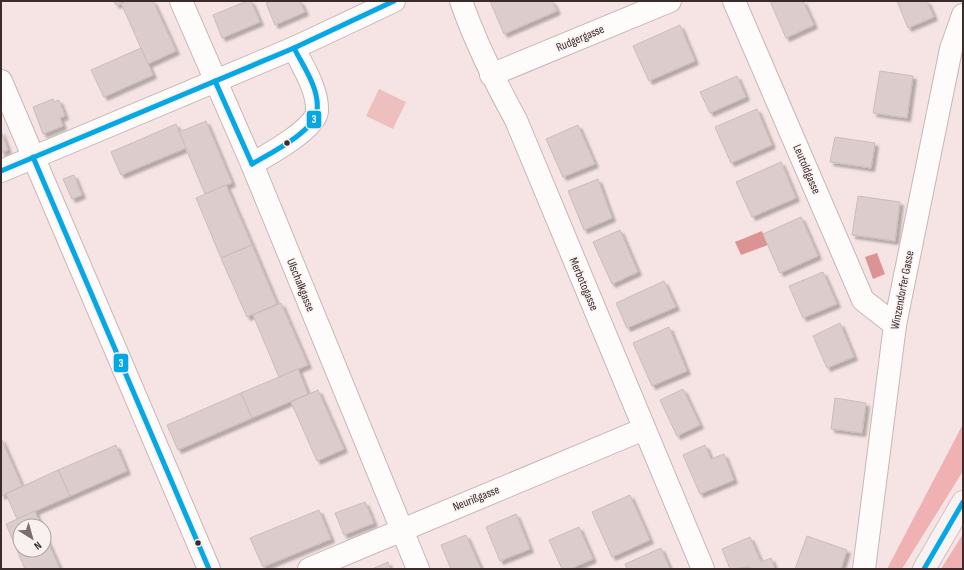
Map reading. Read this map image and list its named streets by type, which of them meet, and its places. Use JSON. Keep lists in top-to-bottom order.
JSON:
{
  "streets": {
    "street": [
      "Rudgergasse",
      "Leutoldgasse",
      "Merbotogasse",
      "Ulschalkgasse",
      "Winzendorfer Gasse",
      "Neurißgasse"
    ]
  },
  "crossings": [
    ["Rudgergasse", "Merbotogasse"],
    ["Leutoldgasse", "Winzendorfer Gasse"],
    ["Merbotogasse", "Neurißgasse"],
    ["Ulschalkgasse", "Neurißgasse"]
  ],
  "lines": ["transit line 3"],
  "north": "bottom right"
}
